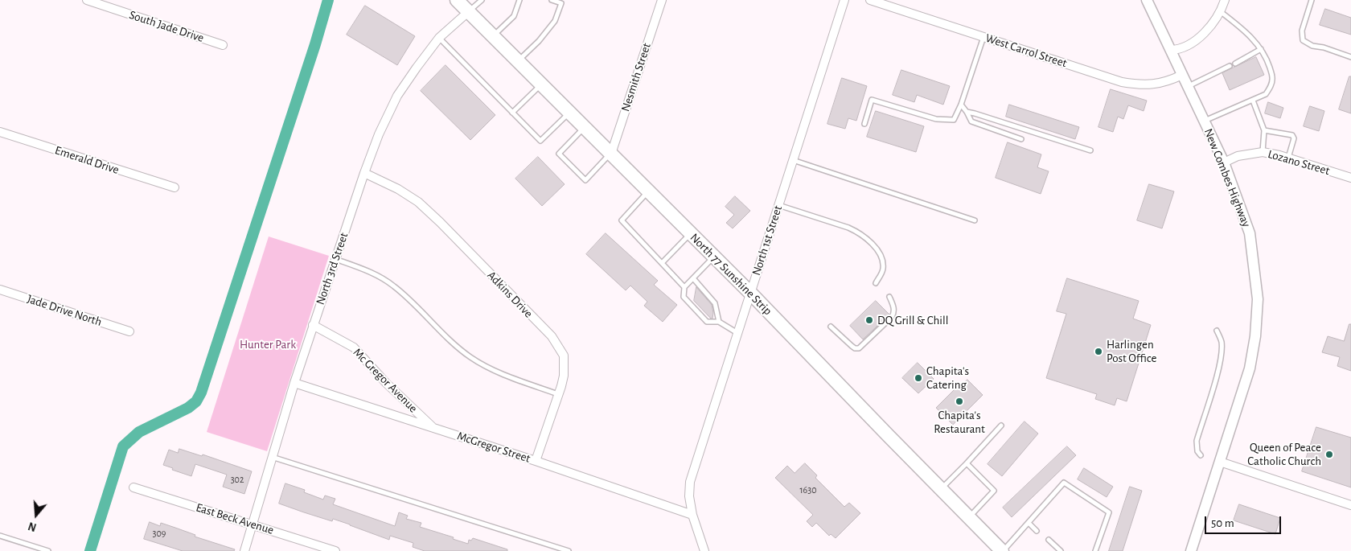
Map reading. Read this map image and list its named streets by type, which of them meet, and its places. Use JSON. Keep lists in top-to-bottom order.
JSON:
{
  "streets": {
    "main road": ["North 77 Sunshine Strip"],
    "street": [
      "South Jade Drive",
      "West Carrol Street",
      "Nesmith Street",
      "Emerald Drive",
      "Lozano Street",
      "New Combes Highway",
      "North 1st Street",
      "North 3rd Street",
      "Adkins Drive",
      "Jade Drive North",
      "Mc Gregor Avenue",
      "McGregor Street",
      "East Beck Avenue"
    ]
  },
  "crossings": [
    ["West Carrol Street", "New Combes Highway"],
    ["Nesmith Street", "North 77 Sunshine Strip"],
    ["Lozano Street", "New Combes Highway"],
    ["North 1st Street", "North 77 Sunshine Strip"],
    ["North 1st Street", "McGregor Street"],
    ["North 3rd Street", "North 77 Sunshine Strip"],
    ["North 3rd Street", "Adkins Drive"],
    ["North 3rd Street", "Mc Gregor Avenue"],
    ["North 3rd Street", "McGregor Street"],
    ["North 3rd Street", "East Beck Avenue"],
    ["Adkins Drive", "McGregor Street"],
    ["Mc Gregor Avenue", "McGregor Street"]
  ],
  "parks": ["Hunter Park"],
  "places": [
    "DQ Grill & Chill",
    "Harlingen Post Office",
    "Chapita's Catering",
    "Chapita's Restaurant",
    "Queen of Peace Catholic Church"
  ],
  "house_numbers": ["302", "1630", "309"],
  "scale_bar": "50 m",
  "north": "bottom"
}
